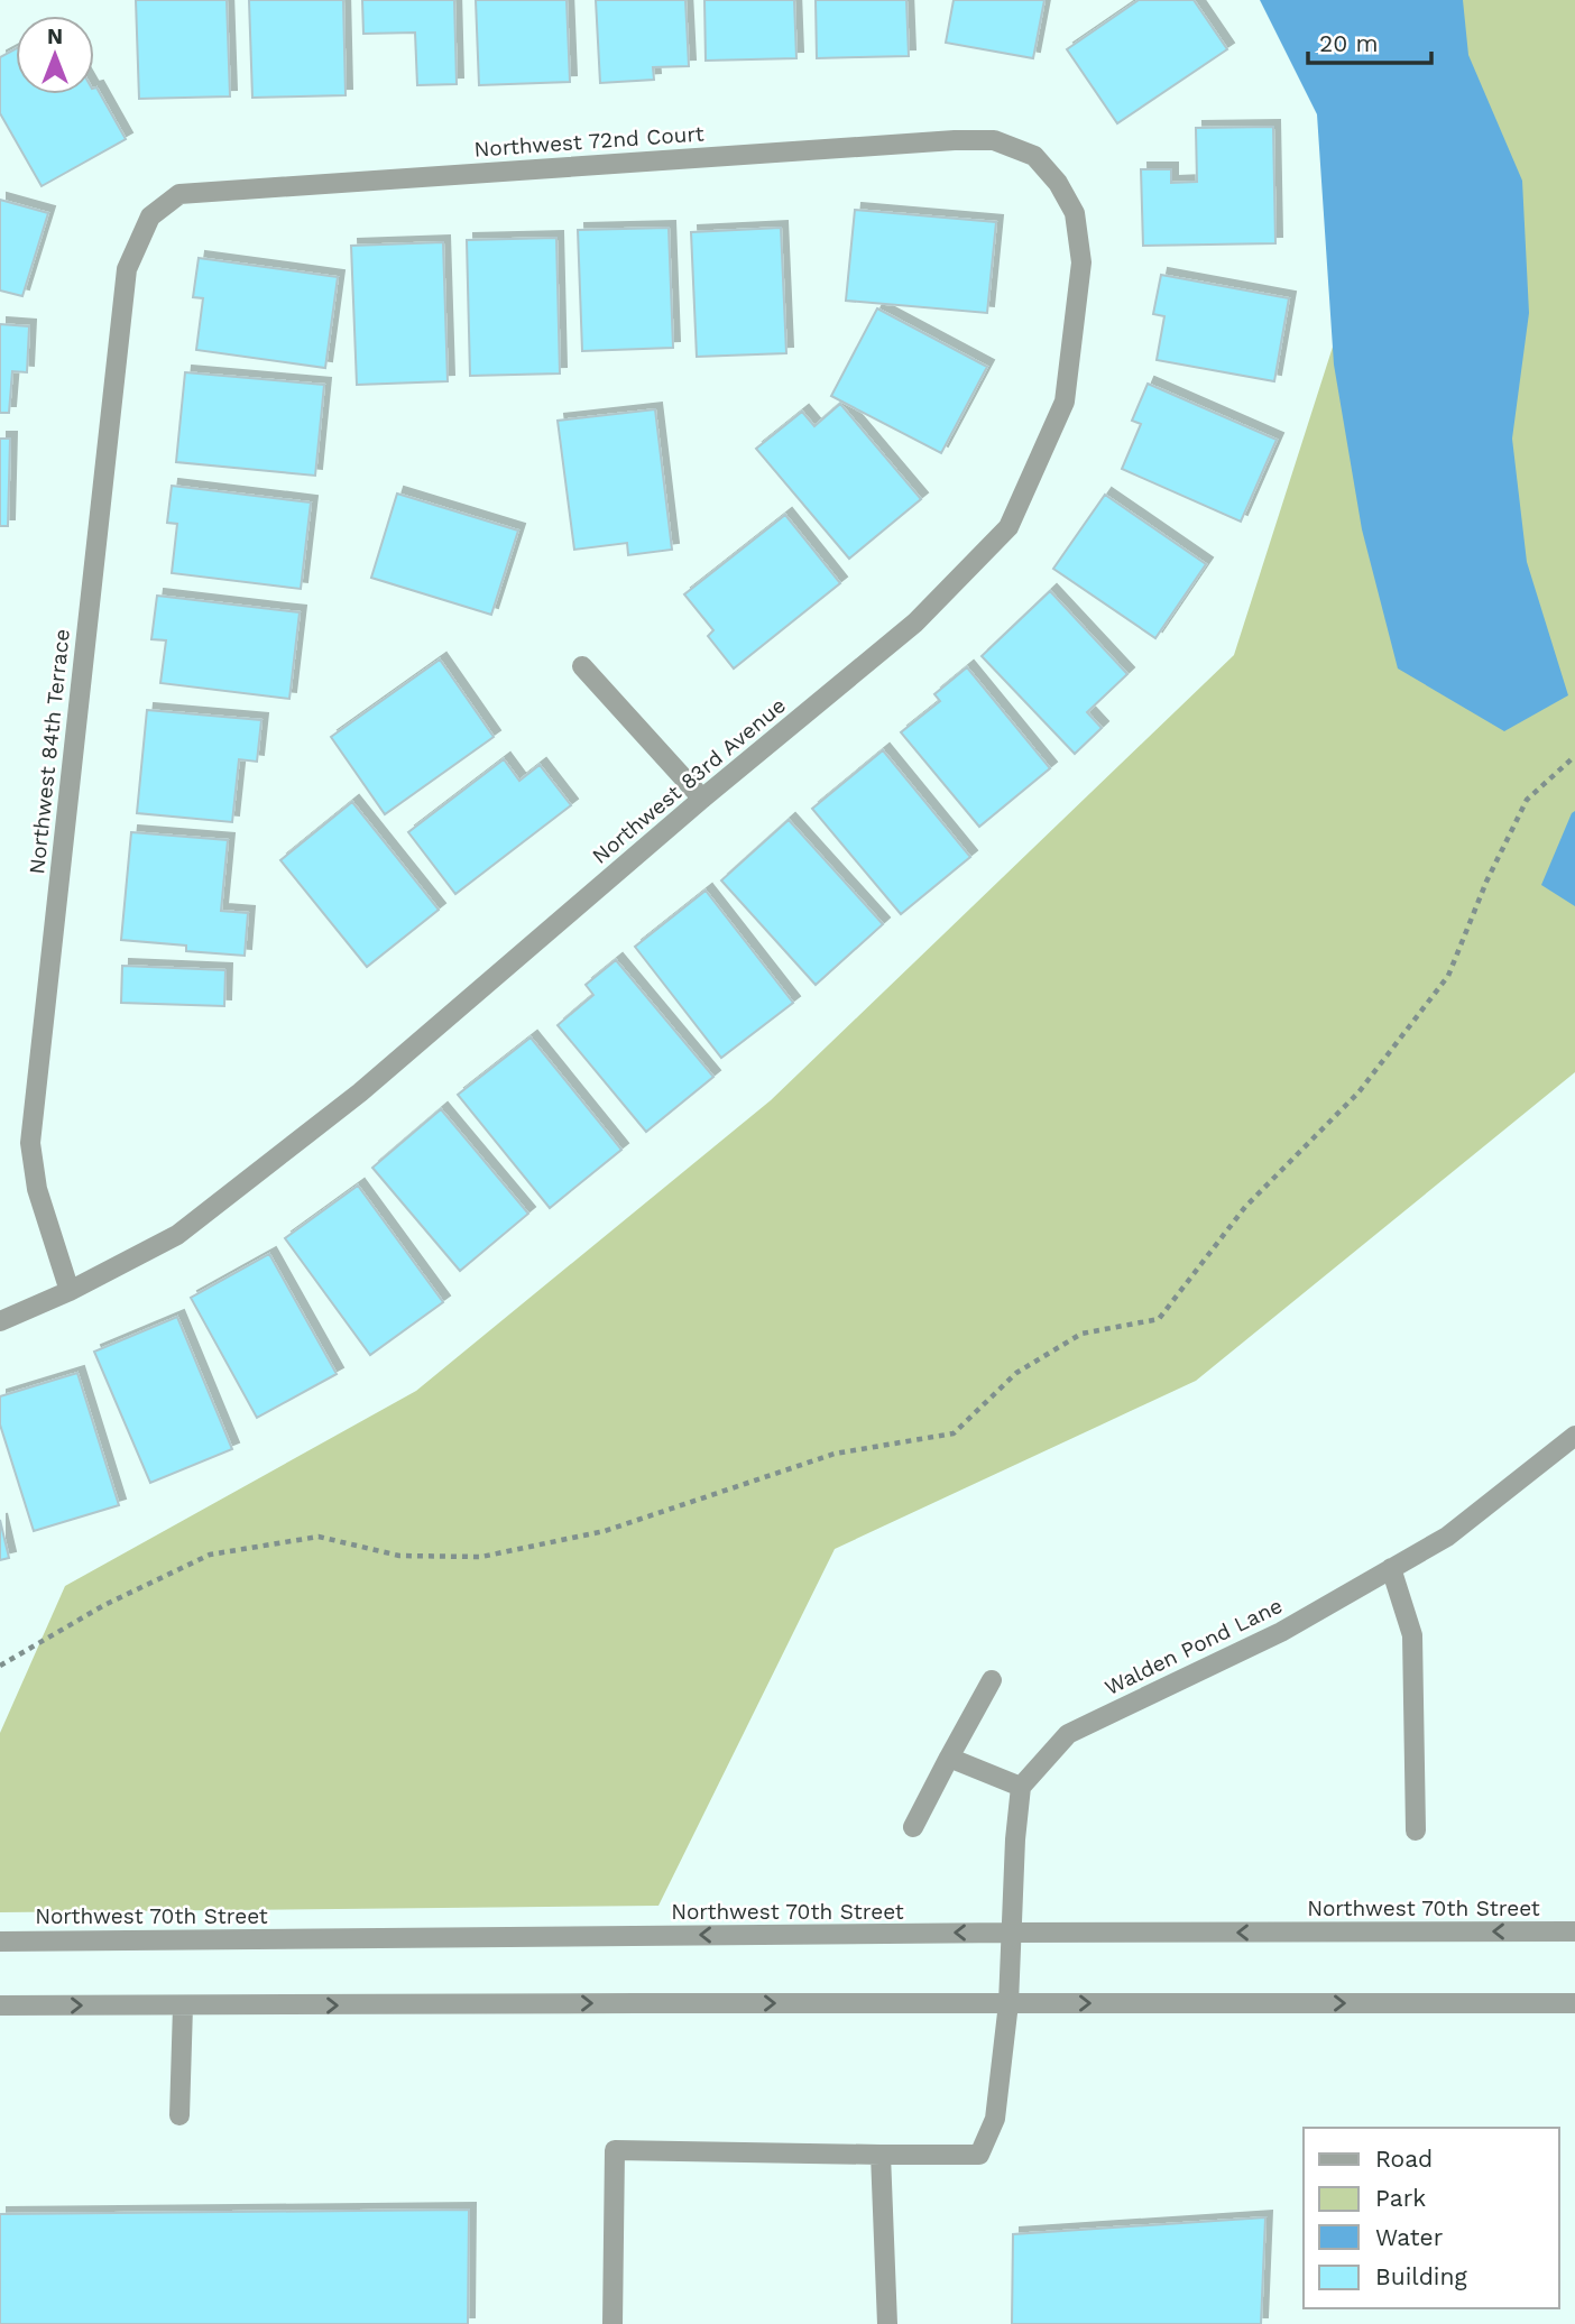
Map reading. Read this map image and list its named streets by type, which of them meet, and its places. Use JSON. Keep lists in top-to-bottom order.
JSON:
{
  "streets": {
    "street": [
      "Northwest 72nd Court",
      "Northwest 84th Terrace",
      "Northwest 83rd Avenue",
      "Walden Pond Lane",
      "Northwest 70th Street"
    ]
  },
  "crossings": [
    ["Northwest 72nd Court", "Northwest 84th Terrace"],
    ["Northwest 72nd Court", "Northwest 83rd Avenue"],
    ["Northwest 84th Terrace", "Northwest 83rd Avenue"]
  ],
  "legend": [
    "Road",
    "Park",
    "Water",
    "Building"
  ],
  "scale_bar": "20 m",
  "north": "top"
}
